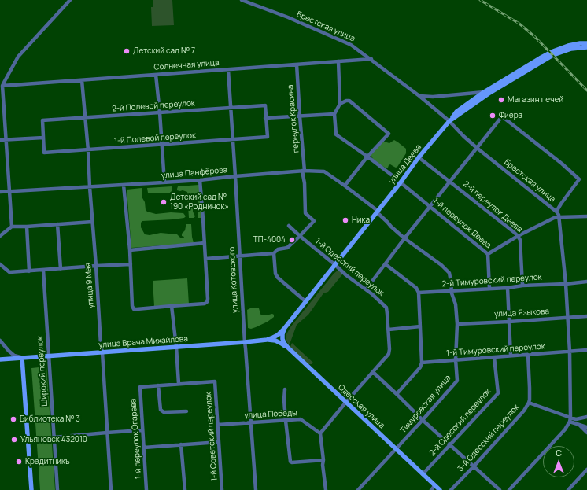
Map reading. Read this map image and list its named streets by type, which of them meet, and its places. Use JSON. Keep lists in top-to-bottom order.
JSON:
{
  "streets": {
    "main road": ["улица Деева", "улица Врача Михайлова", "Одесская улица"],
    "street": [
      "Брестская улица",
      "Солнечная улица",
      "2-й Полевой переулок",
      "переулок Красина",
      "1-й Полевой переулок",
      "улица Панфёрова",
      "2-й переулок Деева",
      "1-й переулок Деева",
      "1-й Одесский переулок",
      "улица Котовского",
      "2-й Тимуровский переулок",
      "улица 9 Мая",
      "улица Языкова",
      "1-й Тимуровский переулок",
      "Широкий переулок",
      "Тимуровская улица",
      "улица Победы",
      "2-й Одесский переулок",
      "1-й Советский переулок",
      "3-й Одесский переулок",
      "1-й переулок Огарёва"
    ]
  },
  "crossings": [
    ["Брестская улица", "Солнечная улица"],
    ["Брестская улица", "улица Деева"],
    ["Брестская улица", "2-й Тимуровский переулок"],
    ["Брестская улица", "улица Языкова"],
    ["Брестская улица", "1-й Тимуровский переулок"],
    ["Солнечная улица", "переулок Красина"],
    ["Солнечная улица", "улица Котовского"],
    ["Солнечная улица", "улица 9 Мая"],
    ["2-й Полевой переулок", "1-й Полевой переулок"],
    ["2-й Полевой переулок", "улица Котовского"],
    ["2-й Полевой переулок", "улица 9 Мая"],
    ["переулок Красина", "улица Панфёрова"],
    ["переулок Красина", "1-й Одесский переулок"],
    ["переулок Красина", "улица Котовского"],
    ["1-й Полевой переулок", "улица Котовского"],
    ["1-й Полевой переулок", "улица 9 Мая"],
    ["улица Деева", "улица Панфёрова"],
    ["улица Деева", "2-й переулок Деева"],
    ["улица Деева", "1-й переулок Деева"],
    ["улица Деева", "1-й Одесский переулок"],
    ["улица Деева", "улица Врача Михайлова"],
    ["улица Деева", "Тимуровская улица"],
    ["улица Деева", "Одесская улица"],
    ["улица Панфёрова", "улица Котовского"],
    ["улица Панфёрова", "улица 9 Мая"],
    ["улица Панфёрова", "Тимуровская улица"],
    ["2-й переулок Деева", "2-й Тимуровский переулок"],
    ["1-й переулок Деева", "2-й Тимуровский переулок"],
    ["1-й Одесский переулок", "Одесская улица"],
    ["1-й Одесский переулок", "улица Победы"],
    ["улица Котовского", "улица Врача Михайлова"],
    ["улица Котовского", "улица Победы"],
    ["2-й Тимуровский переулок", "Тимуровская улица"],
    ["улица 9 Мая", "улица Врача Михайлова"],
    ["улица Языкова", "Тимуровская улица"],
    ["улица Врача Михайлова", "Широкий переулок"],
    ["улица Врача Михайлова", "Одесская улица"],
    ["1-й Тимуровский переулок", "Тимуровская улица"],
    ["1-й Тимуровский переулок", "2-й Одесский переулок"],
    ["1-й Тимуровский переулок", "3-й Одесский переулок"],
    ["Тимуровская улица", "Одесская улица"],
    ["Одесская улица", "2-й Одесский переулок"],
    ["улица Победы", "1-й Советский переулок"]
  ],
  "places": [
    "Детский сад № 7",
    "Магазин печей",
    "Фиера",
    "Детский сад № 190 «Родничок»",
    "Ника",
    "ТП-4004",
    "Библиотека № 3",
    "Ульяновск 432010",
    "Кредитникъ"
  ],
  "north": "top"
}
